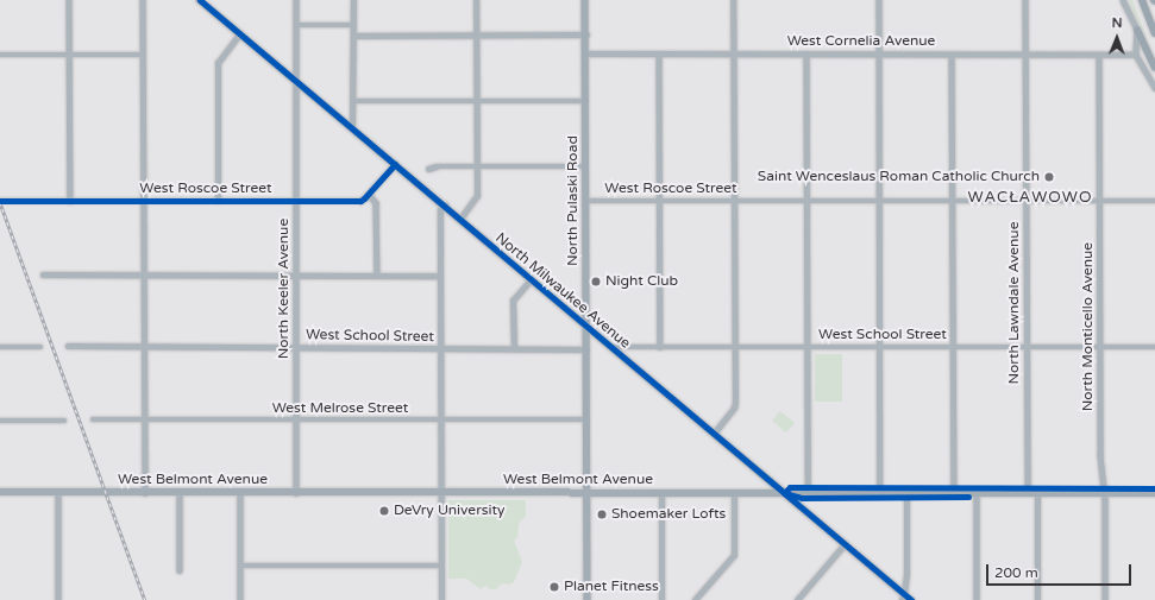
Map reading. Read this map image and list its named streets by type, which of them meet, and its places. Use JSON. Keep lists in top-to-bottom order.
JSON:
{
  "streets": {
    "main road": ["North Pulaski Road", "North Milwaukee Avenue", "West Belmont Avenue"],
    "street": [
      "West Cornelia Avenue",
      "West Roscoe Street",
      "North Keeler Avenue",
      "North Lawndale Avenue",
      "North Monticello Avenue",
      "West School Street",
      "West Melrose Street"
    ]
  },
  "crossings": [
    ["West Cornelia Avenue", "North Pulaski Road"],
    ["West Cornelia Avenue", "North Lawndale Avenue"],
    ["West Cornelia Avenue", "North Monticello Avenue"],
    ["West Roscoe Street", "North Pulaski Road"],
    ["West Roscoe Street", "North Keeler Avenue"],
    ["West Roscoe Street", "North Milwaukee Avenue"],
    ["West Roscoe Street", "North Lawndale Avenue"],
    ["West Roscoe Street", "North Monticello Avenue"],
    ["North Pulaski Road", "North Milwaukee Avenue"],
    ["North Pulaski Road", "West School Street"],
    ["North Pulaski Road", "West Melrose Street"],
    ["North Pulaski Road", "West Belmont Avenue"],
    ["North Keeler Avenue", "North Milwaukee Avenue"],
    ["North Keeler Avenue", "West School Street"],
    ["North Keeler Avenue", "West Melrose Street"],
    ["North Keeler Avenue", "West Belmont Avenue"],
    ["North Milwaukee Avenue", "West School Street"],
    ["North Milwaukee Avenue", "West Belmont Avenue"],
    ["North Lawndale Avenue", "West School Street"],
    ["North Lawndale Avenue", "West Belmont Avenue"],
    ["North Monticello Avenue", "West School Street"],
    ["North Monticello Avenue", "West Belmont Avenue"]
  ],
  "districts": ["WACŁAWOWO"],
  "places": [
    "Saint Wenceslaus Roman Catholic Church",
    "Night Club",
    "DeVry University",
    "Shoemaker Lofts",
    "Planet Fitness"
  ],
  "scale_bar": "200 m",
  "north": "top"
}
